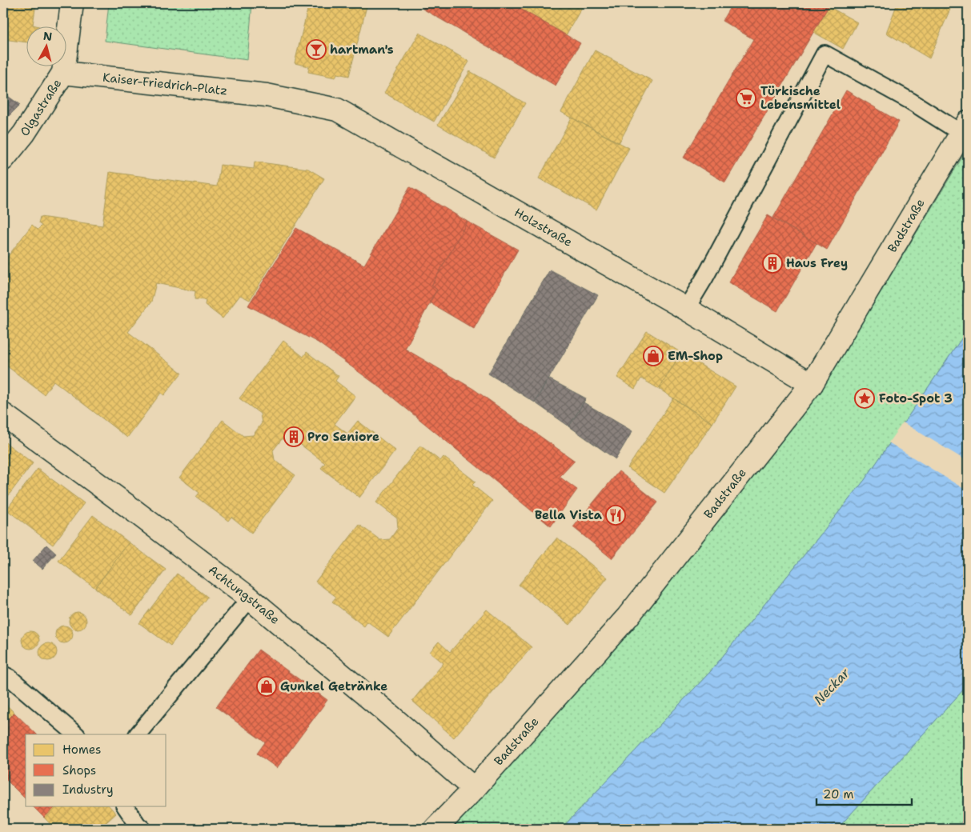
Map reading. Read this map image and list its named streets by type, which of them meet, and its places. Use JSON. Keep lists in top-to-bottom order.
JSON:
{
  "streets": {
    "street": [
      "Kaiser-Friedrich-Platz",
      "Olgastraße",
      "Badstraße",
      "Holzstraße",
      "Achtungstraße"
    ]
  },
  "crossings": [
    ["Kaiser-Friedrich-Platz", "Olgastraße"],
    ["Kaiser-Friedrich-Platz", "Holzstraße"],
    ["Badstraße", "Holzstraße"],
    ["Badstraße", "Achtungstraße"]
  ],
  "water": ["Neckar"],
  "places": {
    "bar": ["hartman's"],
    "supermarket": ["Türkische Lebensmittel"],
    "building": ["Haus Frey", "Pro Seniore"],
    "shop": ["EM-Shop", "Gunkel Getränke"],
    "place": ["Foto-Spot 3"],
    "restaurant": ["Bella Vista"]
  },
  "legend": ["Homes", "Shops", "Industry"],
  "scale_bar": "20 m",
  "north": "top"
}
